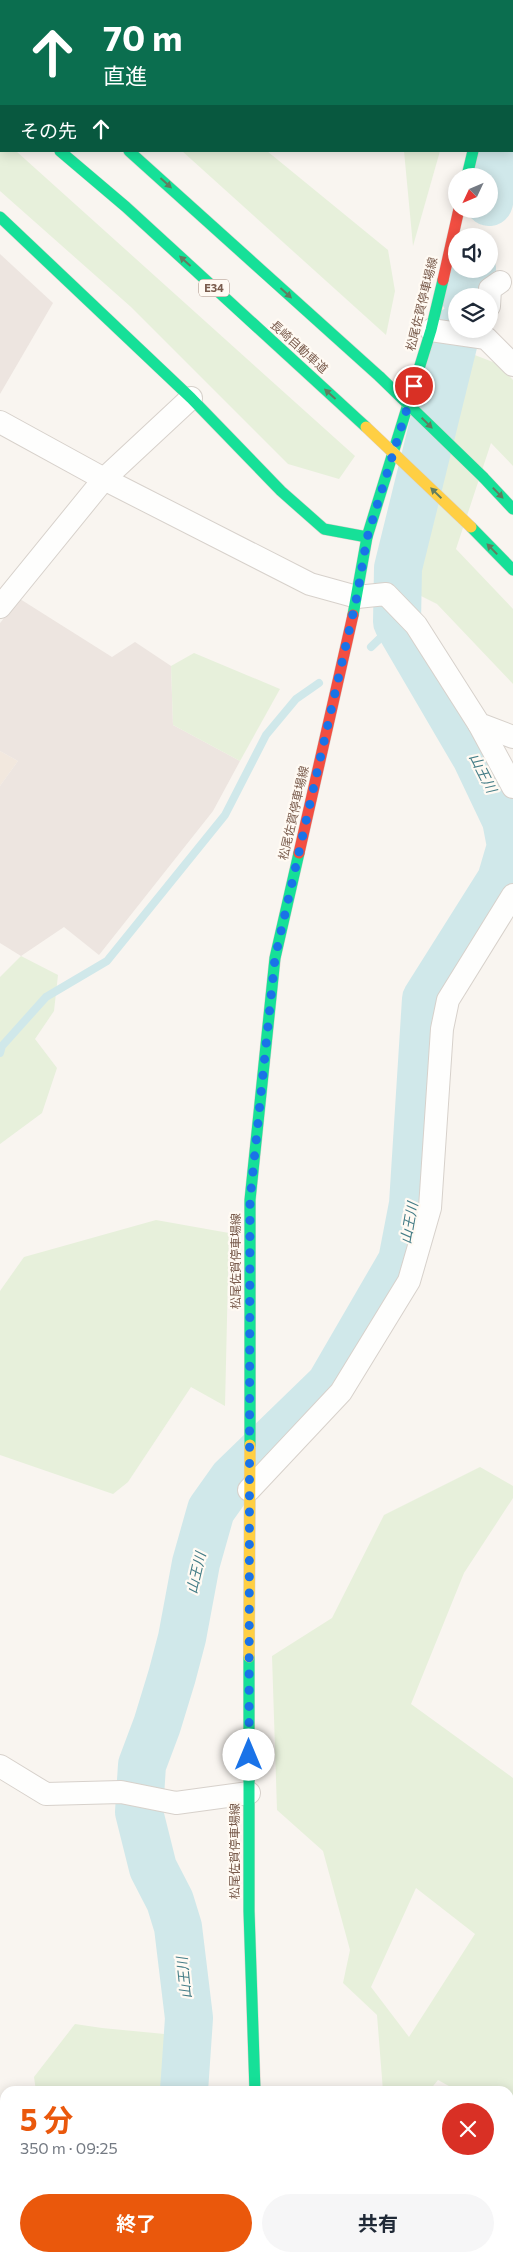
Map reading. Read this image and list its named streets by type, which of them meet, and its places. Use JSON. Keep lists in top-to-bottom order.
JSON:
{
  "streets": {
    "main road": ["E34", "松尾佐賀停車場線", "長崎自動車道"]
  },
  "water": ["山王川"],
  "north": "bottom left",
  "page": {
    "turn": ["70 m", "直進"],
    "then": "その先",
    "heading": ["5 分", "350 m · 09:25"],
    "buttons": ["終了", "共有"]
  }
}
